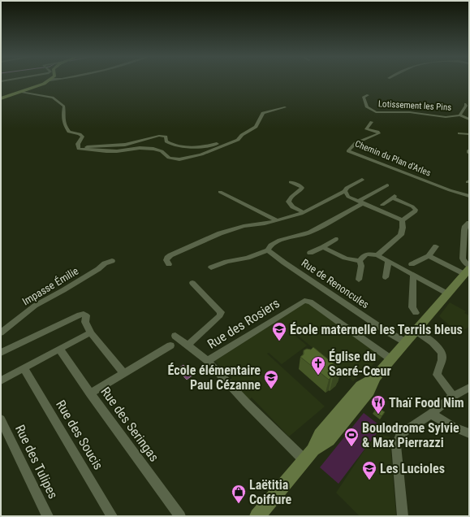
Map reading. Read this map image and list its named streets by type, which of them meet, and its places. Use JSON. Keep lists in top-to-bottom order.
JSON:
{
  "streets": {
    "street": [
      "Lotissement les Pins",
      "Chemin du Plan d'Arles",
      "Rue de Renoncules",
      "Impasse Émilie",
      "Rue des Rosiers",
      "Rue des Seringas",
      "Rue des Soucis",
      "Rue des Tulipes"
    ]
  },
  "places": {
    "school or university": ["École maternelle les Terrils bleus", "École élémentaire Paul Cézanne", "Les Lucioles"],
    "church": ["Église du Sacré-Cœur"],
    "restaurant": ["Thaï Food Nim"],
    "sports": ["Boulodrome Sylvie & Max Pierrazzi"],
    "shop": ["Laëtitia Coiffure"]
  }
}
